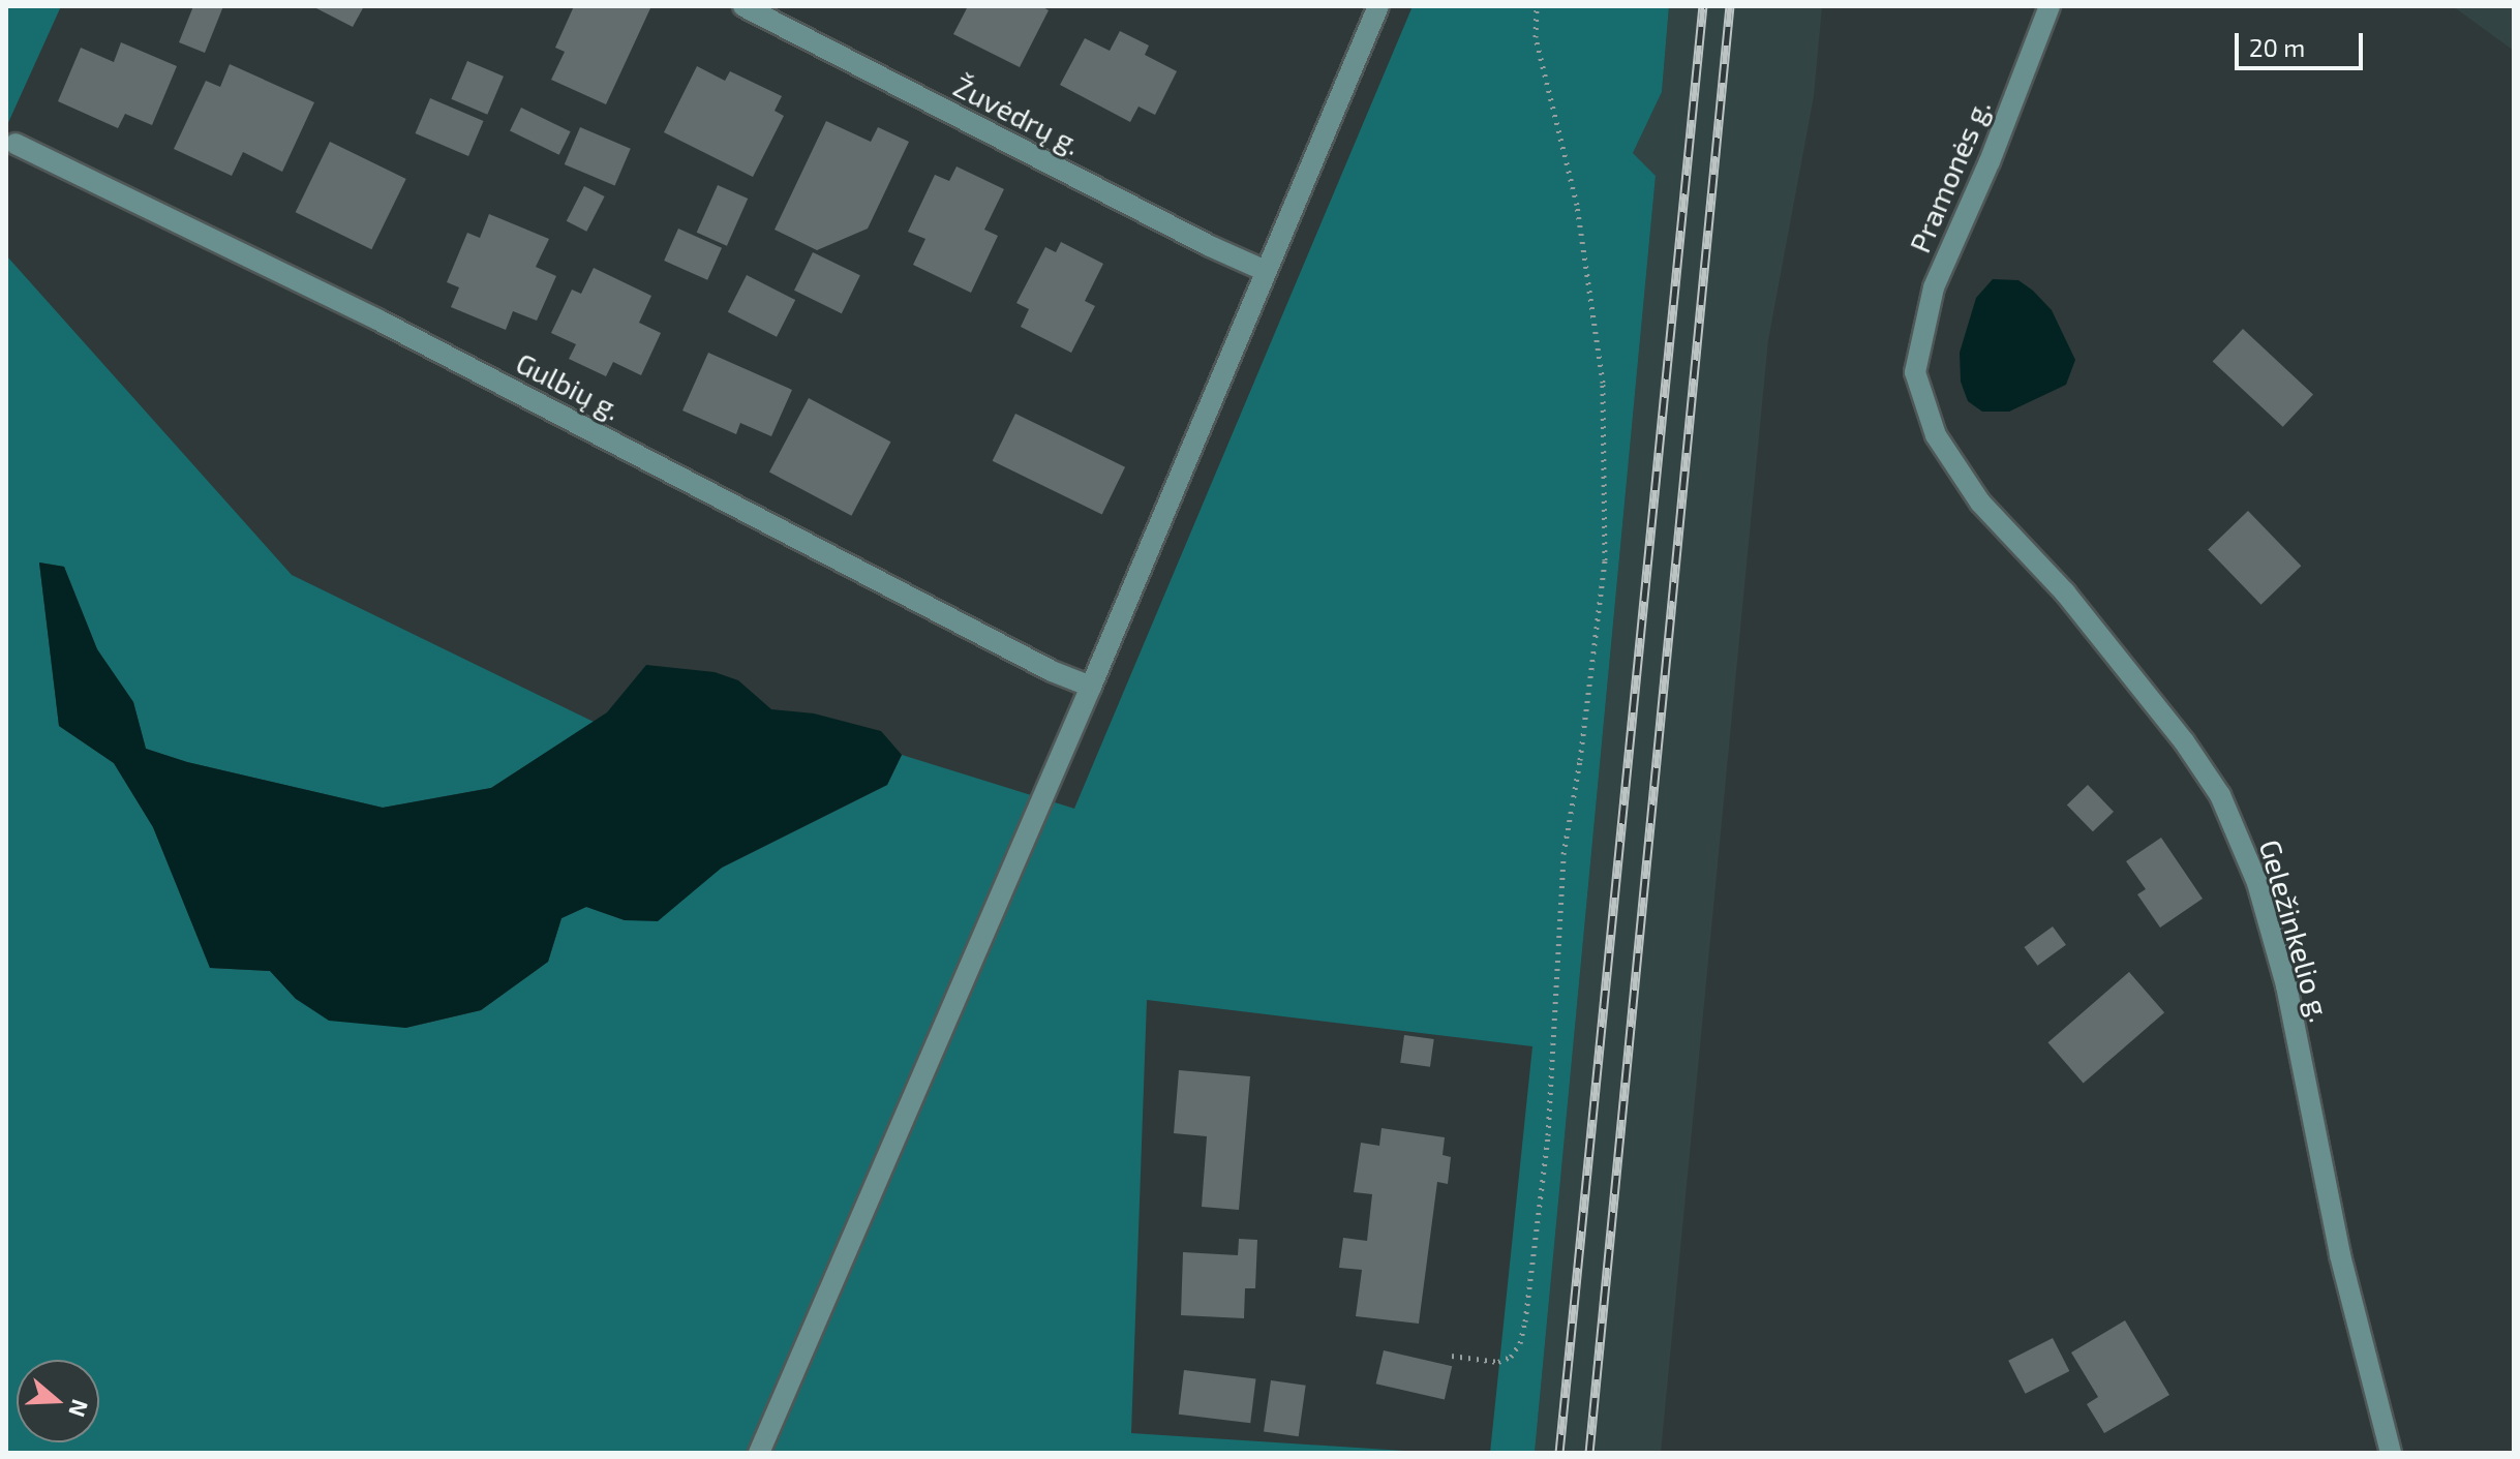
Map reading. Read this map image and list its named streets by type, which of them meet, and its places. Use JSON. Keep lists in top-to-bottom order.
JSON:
{
  "streets": {
    "street": [
      "Žuvėdrų g.",
      "Pramonės g.",
      "Gulbių g.",
      "Geležinkelio g."
    ]
  },
  "crossings": [
    ["Pramonės g.", "Geležinkelio g."]
  ],
  "scale_bar": "20 m",
  "north": "right"
}
